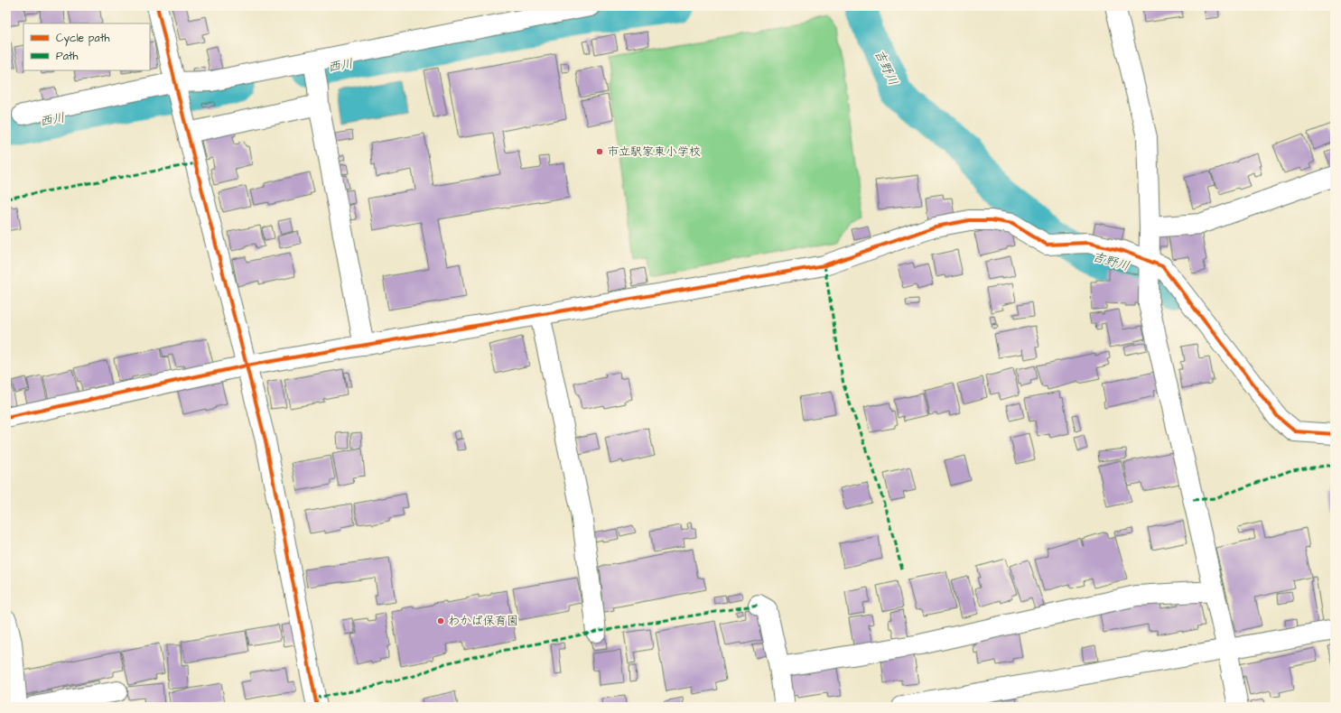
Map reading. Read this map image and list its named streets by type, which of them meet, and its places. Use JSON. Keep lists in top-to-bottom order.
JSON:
{
  "water": ["西川", "吉野川"],
  "places": ["市立駅家東小学校", "わかば保育園"],
  "legend": ["Cycle path", "Path"]
}
